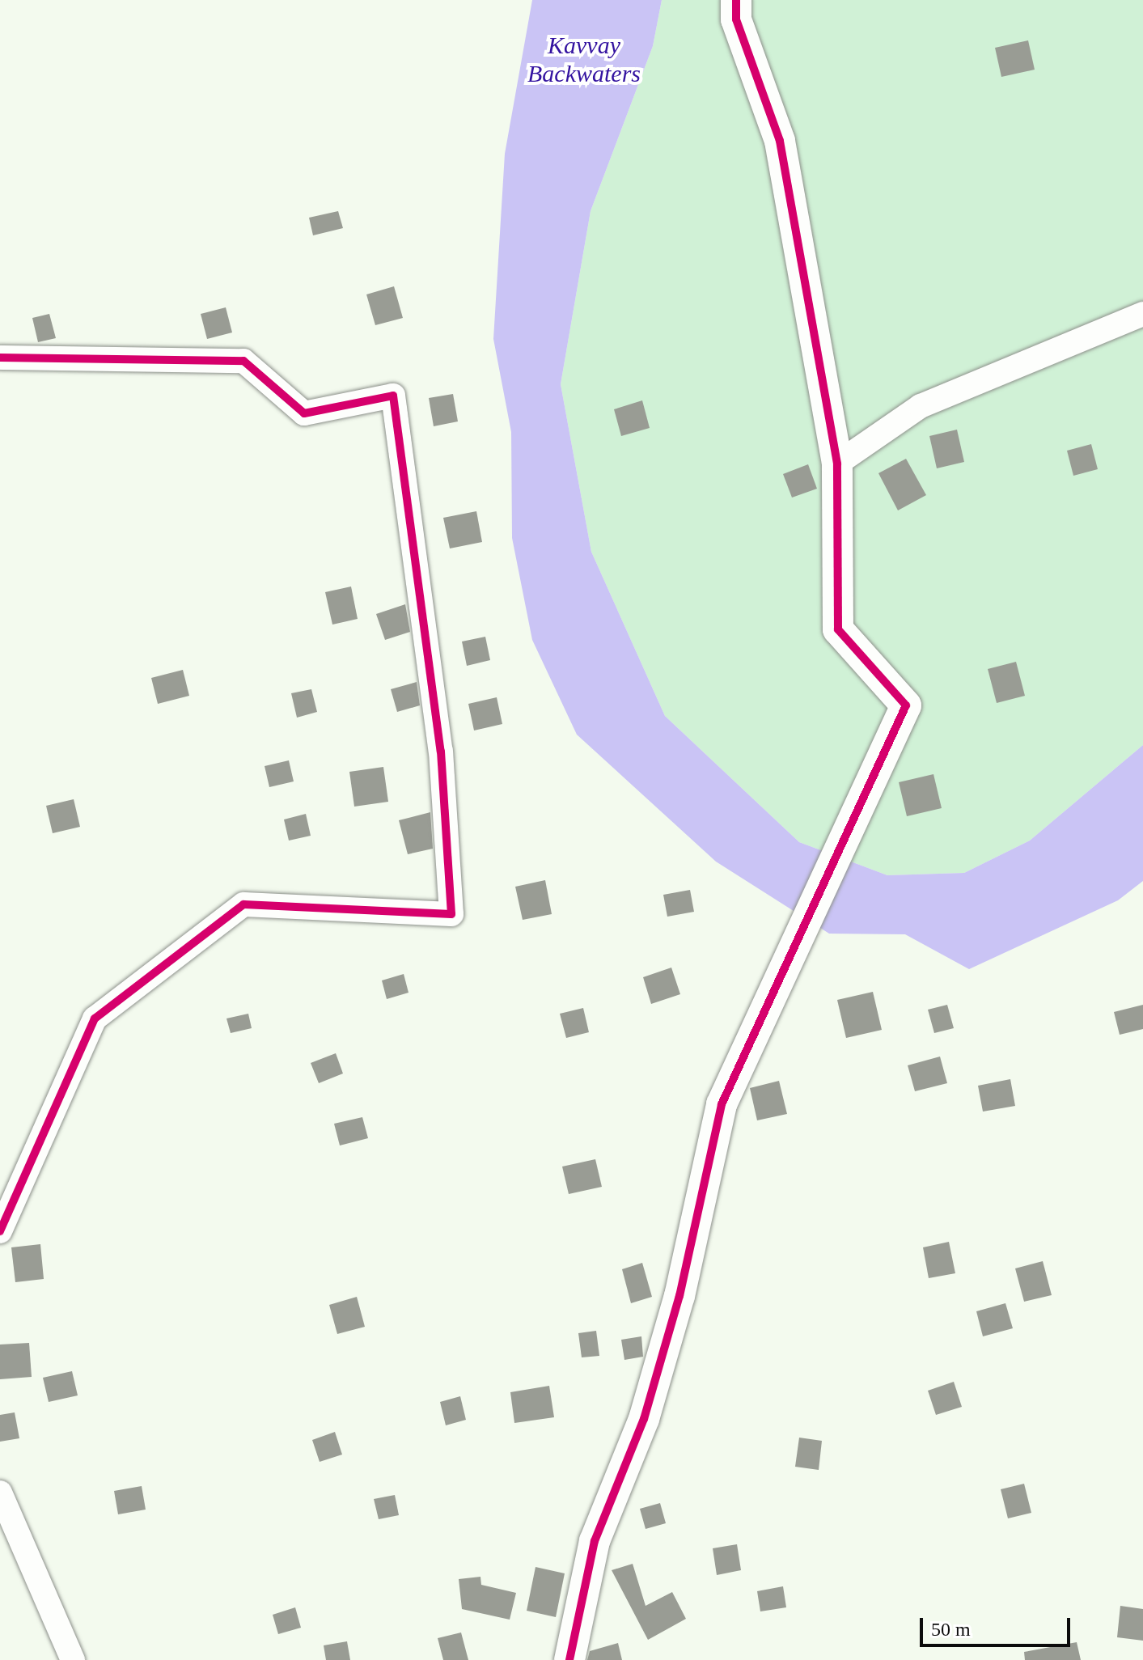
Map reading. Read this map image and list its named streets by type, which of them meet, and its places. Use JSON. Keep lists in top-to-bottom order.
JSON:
{
  "water": ["Kavvay Backwaters"],
  "scale_bar": "50 m"
}
